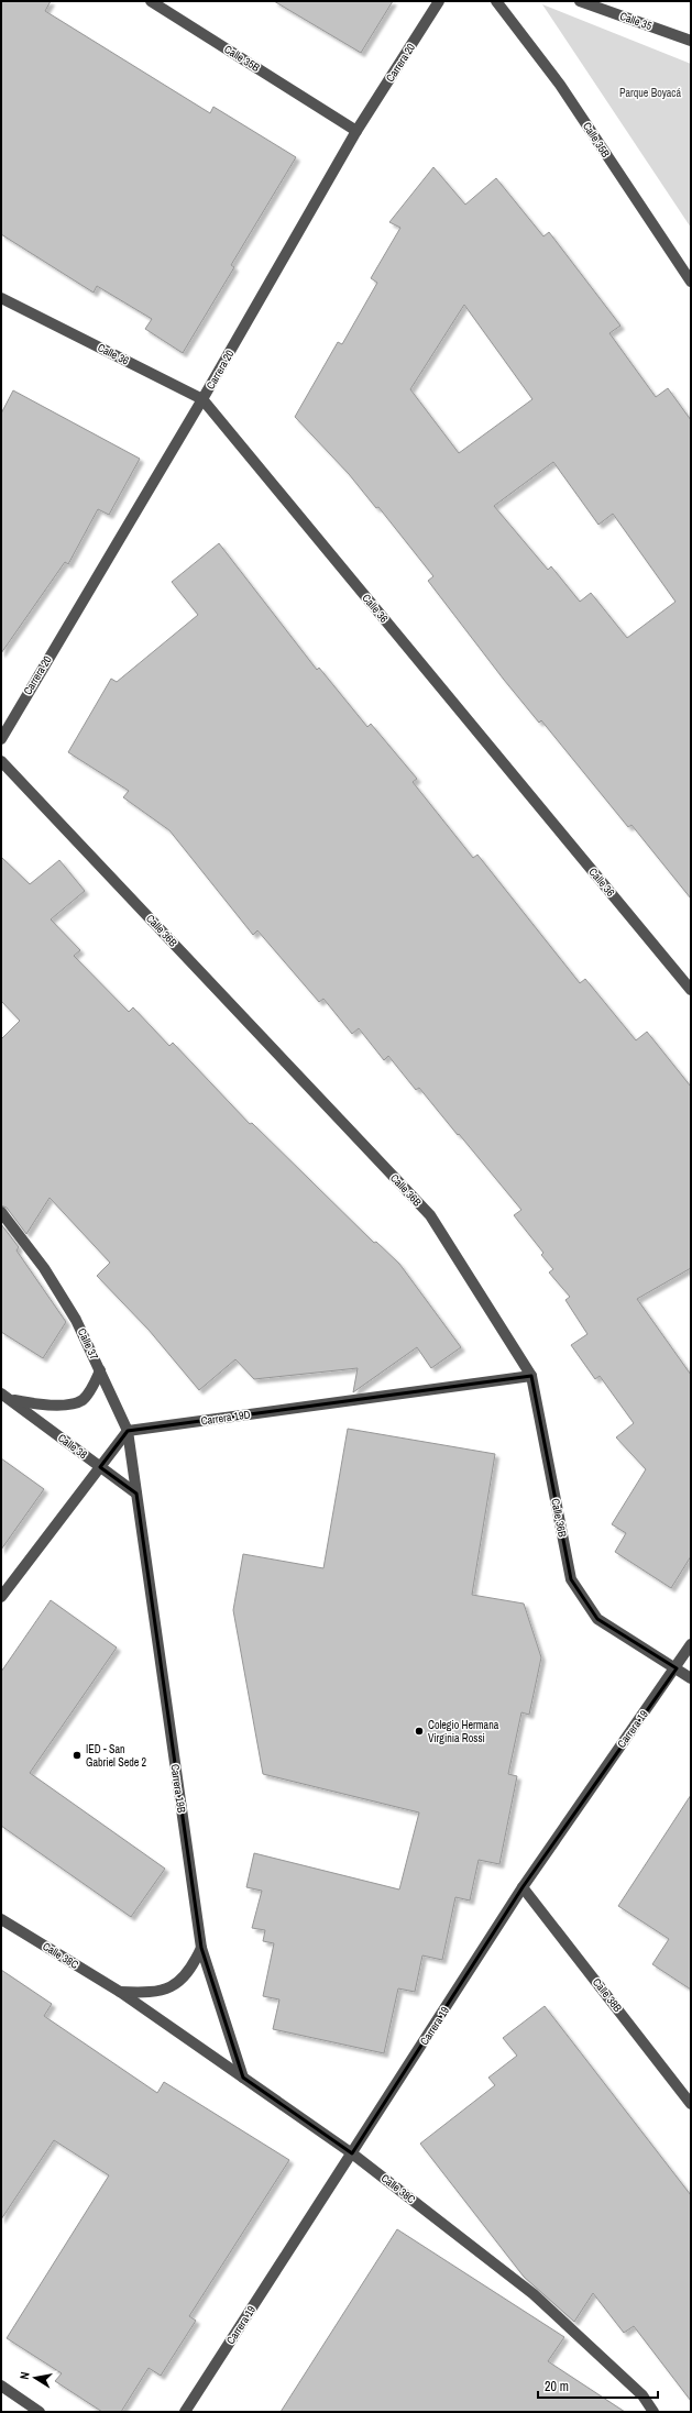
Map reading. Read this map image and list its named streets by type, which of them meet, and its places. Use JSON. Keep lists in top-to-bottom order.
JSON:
{
  "streets": {
    "street": [
      "Calle 35",
      "Calle 35B",
      "Carrera 20",
      "Calle 36",
      "Calle 36B",
      "Calle 37",
      "Carrera 19D",
      "Calle 38",
      "Carrera 19",
      "Carrera 19B",
      "Calle 38C",
      "Calle 38B"
    ]
  },
  "crossings": [
    ["Calle 35B", "Carrera 20"],
    ["Carrera 20", "Calle 36"],
    ["Calle 36B", "Carrera 19D"],
    ["Calle 36B", "Carrera 19"],
    ["Calle 37", "Carrera 19D"],
    ["Calle 37", "Calle 38"],
    ["Calle 37", "Carrera 19B"],
    ["Calle 38", "Carrera 19B"],
    ["Carrera 19", "Calle 38C"],
    ["Carrera 19", "Calle 38B"],
    ["Carrera 19B", "Calle 38C"]
  ],
  "parks": ["Parque Boyacá"],
  "places": ["Colegio Hermana Virginia Rossi", "IED - San Gabriel Sede 2"],
  "scale_bar": "20 m",
  "north": "left"
}
